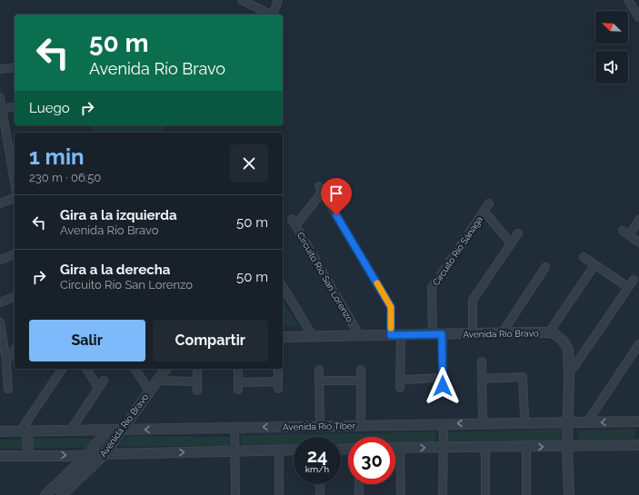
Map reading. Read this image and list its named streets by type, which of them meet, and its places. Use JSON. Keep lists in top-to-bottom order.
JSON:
{
  "streets": {
    "street": [
      "Circuito Río Sánaga",
      "Circuito Río San Lorenzo",
      "Avenida Río Bravo",
      "Avenida Río Tiber"
    ]
  },
  "crossings": [
    ["Circuito Río Sánaga", "Avenida Río Bravo"],
    ["Circuito Río San Lorenzo", "Avenida Río Bravo"],
    ["Avenida Río Bravo", "Avenida Río Tiber"]
  ],
  "north": "top left",
  "page": {
    "turn": ["50 m", "Avenida Río Bravo"],
    "then": "Luego",
    "heading": ["1 min", "230 m · 06:50"],
    "list": [
      {
        "name": "Gira a la izquierda",
        "note": "Avenida Río Bravo",
        "value": "50 m"
      },
      {
        "name": "Gira a la derecha",
        "note": "Circuito Río San Lorenzo",
        "value": "50 m"
      }
    ],
    "buttons": ["Salir", "Compartir"],
    "speed": "24 km/h",
    "limit": "30"
  }
}
